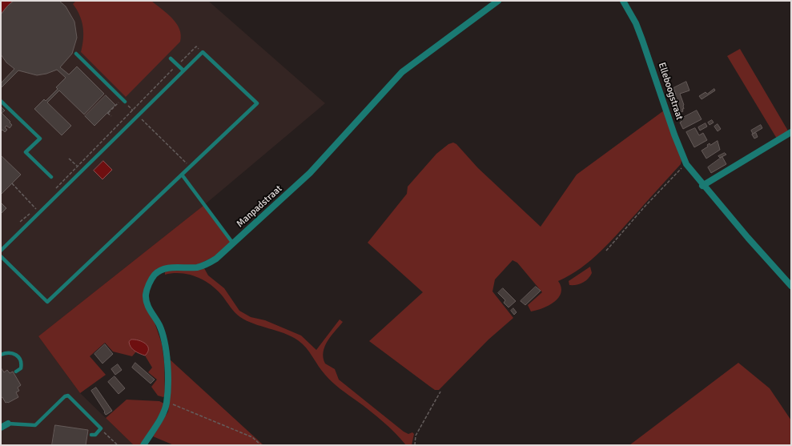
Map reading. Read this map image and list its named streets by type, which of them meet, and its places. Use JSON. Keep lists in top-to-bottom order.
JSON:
{
  "streets": {
    "street": ["Elleboogstraat", "Manpadstraat"]
  }
}
